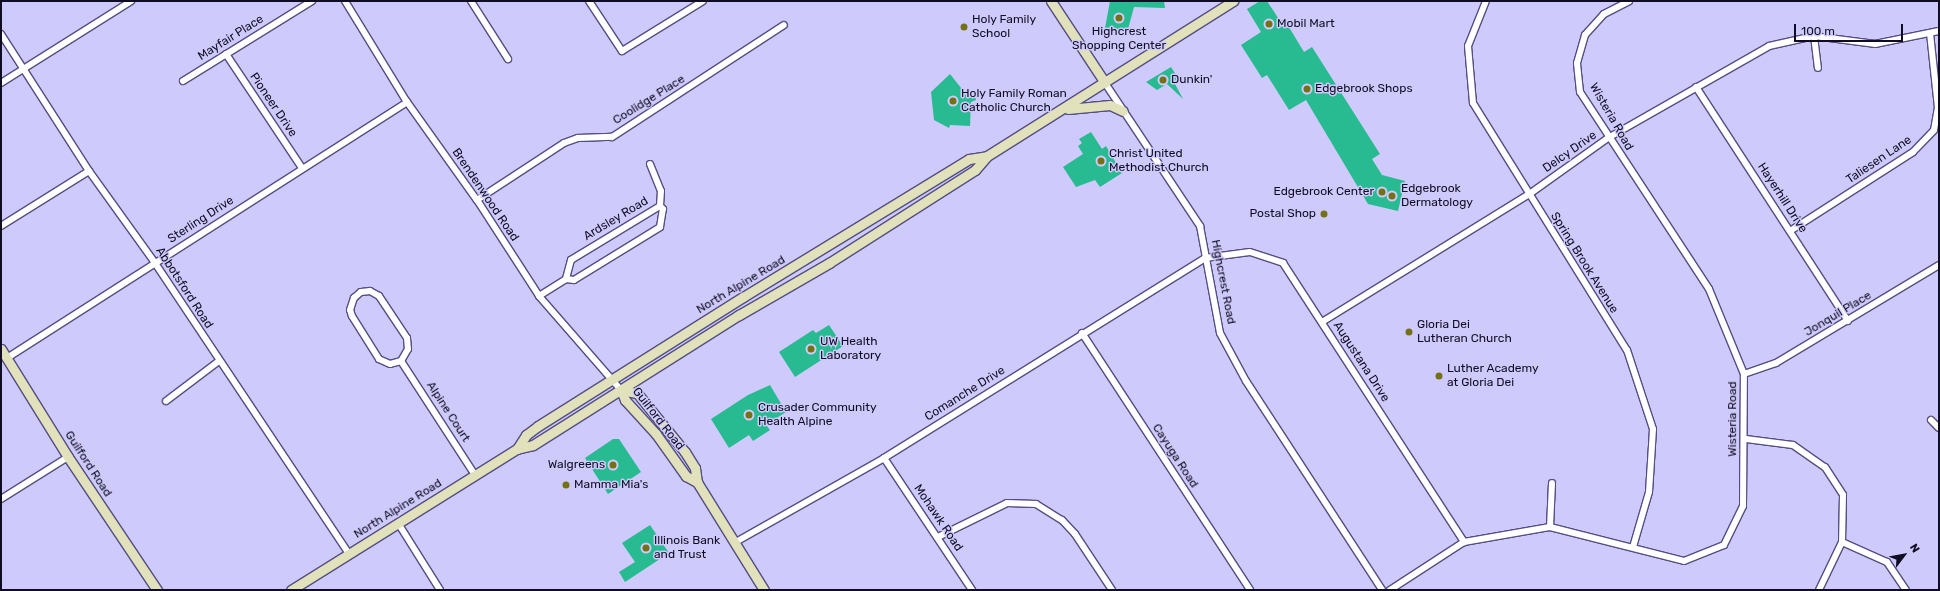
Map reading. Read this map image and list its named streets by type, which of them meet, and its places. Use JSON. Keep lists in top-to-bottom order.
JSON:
{
  "streets": {
    "main road": ["Highcrest Road", "North Alpine Road", "Guilford Road"],
    "street": [
      "Mayfair Place",
      "Coolidge Place",
      "Pioneer Drive",
      "Wisteria Road",
      "Delcy Drive",
      "Taliesen Lane",
      "Brendenwood Road",
      "Hayerhill Drive",
      "Ardsley Road",
      "Sterling Drive",
      "Spring Brook Avenue",
      "Abbotsford Road",
      "Jonquil Place",
      "Augustana Drive",
      "Comanche Drive",
      "Alpine Court",
      "Cayuga Road",
      "Mohawk Road"
    ]
  },
  "crossings": [
    ["Mayfair Place", "Pioneer Drive"],
    ["Coolidge Place", "Brendenwood Road"],
    ["Pioneer Drive", "Sterling Drive"],
    ["Wisteria Road", "Delcy Drive"],
    ["Wisteria Road", "Spring Brook Avenue"],
    ["Wisteria Road", "Jonquil Place"],
    ["Wisteria Road", "Augustana Drive"],
    ["Delcy Drive", "Taliesen Lane"],
    ["Delcy Drive", "Hayerhill Drive"],
    ["Delcy Drive", "Spring Brook Avenue"],
    ["Delcy Drive", "Augustana Drive"],
    ["Taliesen Lane", "Hayerhill Drive"],
    ["Brendenwood Road", "Ardsley Road"],
    ["Brendenwood Road", "Sterling Drive"],
    ["Brendenwood Road", "North Alpine Road"],
    ["Brendenwood Road", "Guilford Road"],
    ["Hayerhill Drive", "Jonquil Place"],
    ["Sterling Drive", "Abbotsford Road"],
    ["Sterling Drive", "Guilford Road"],
    ["Highcrest Road", "North Alpine Road"],
    ["Highcrest Road", "Augustana Drive"],
    ["Highcrest Road", "Comanche Drive"],
    ["North Alpine Road", "Abbotsford Road"],
    ["North Alpine Road", "Alpine Court"],
    ["North Alpine Road", "Guilford Road"],
    ["Augustana Drive", "Comanche Drive"],
    ["Comanche Drive", "Guilford Road"],
    ["Comanche Drive", "Cayuga Road"],
    ["Comanche Drive", "Mohawk Road"]
  ],
  "places": [
    "Highcrest Shopping Center",
    "Mobil Mart",
    "Holy Family School",
    "Dunkin'",
    "Edgebrook Shops",
    "Holy Family Roman Catholic Church",
    "Christ United Methodist Church",
    "Edgebrook Center",
    "Edgebrook Dermatology",
    "Postal Shop",
    "Gloria Dei Lutheran Church",
    "UW Health Laboratory",
    "Luther Academy at Gloria Dei",
    "Crusader Community Health Alpine",
    "Walgreens",
    "Mamma Mia's",
    "Illinois Bank and Trust"
  ],
  "scale_bar": "100 m",
  "north": "top right"
}
